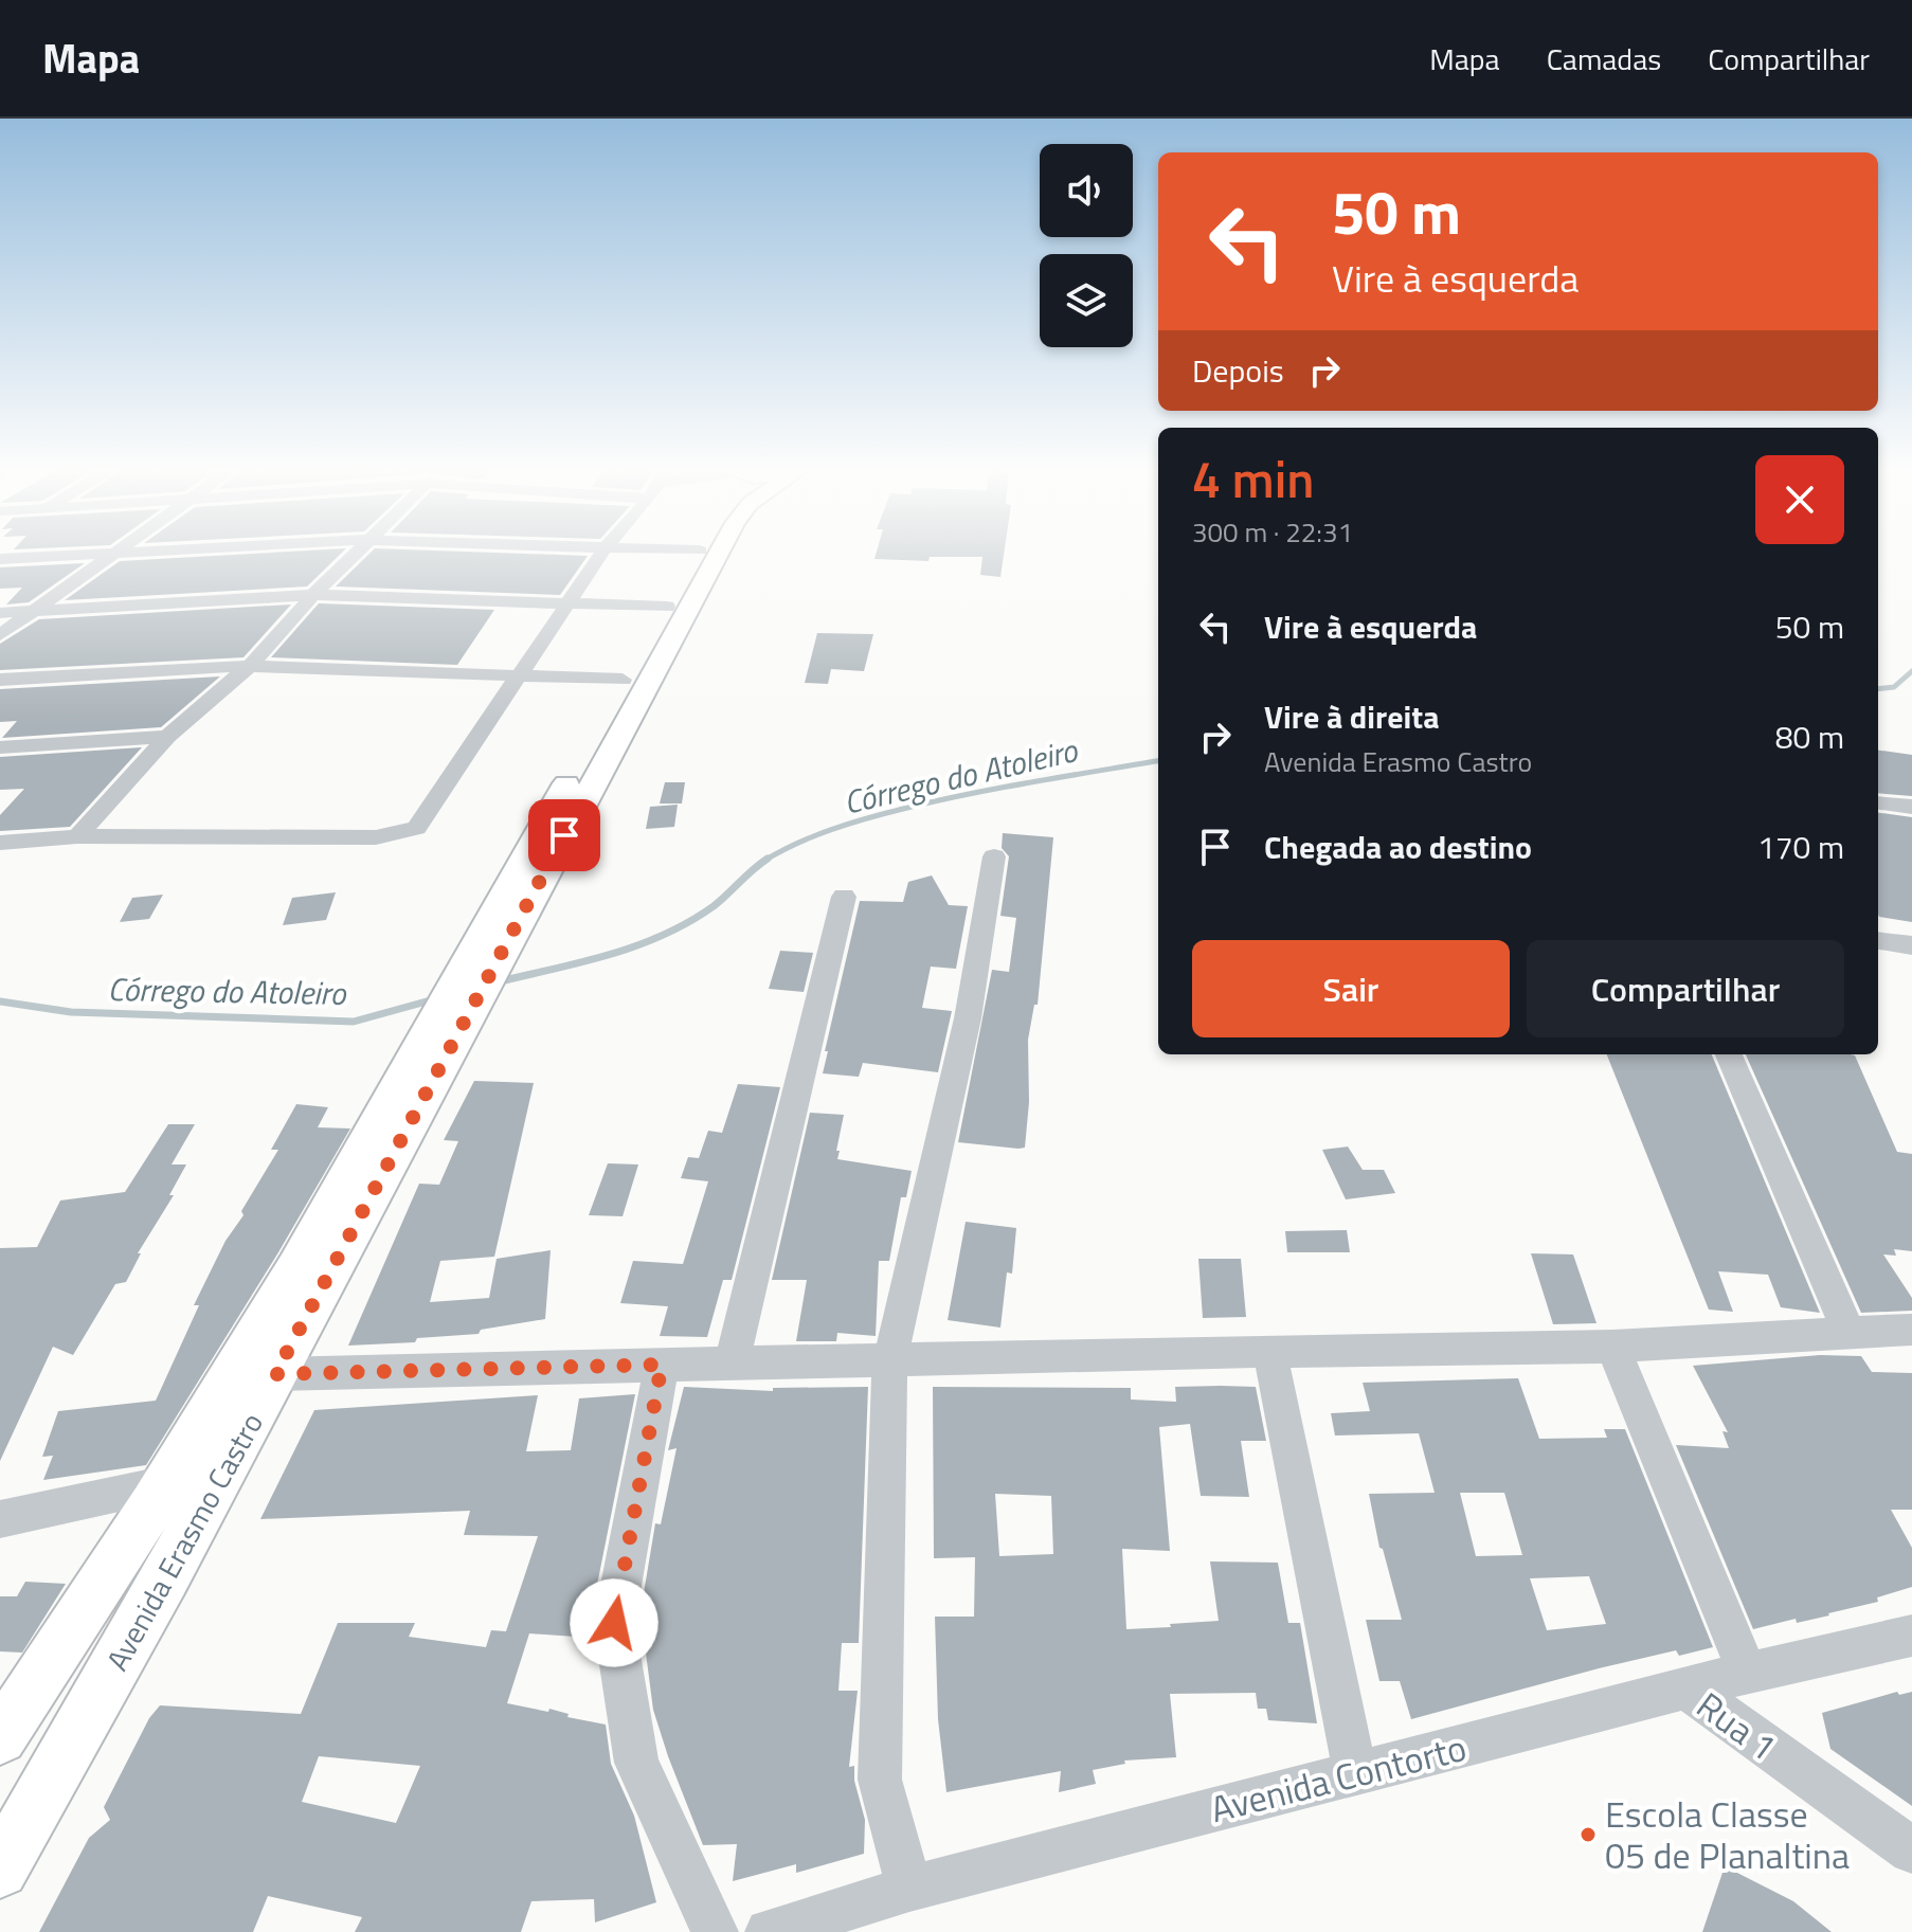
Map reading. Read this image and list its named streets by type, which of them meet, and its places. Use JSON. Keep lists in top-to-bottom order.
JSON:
{
  "streets": {
    "main road": ["Avenida Erasmo Castro"],
    "street": ["Rua 1", "Avenida Contorto"]
  },
  "crossings": [
    ["Rua 1", "Avenida Contorto"]
  ],
  "water": ["Córrego do Atoleiro"],
  "places": ["Escola Classe 05 de Planaltina"],
  "page": {
    "header": "Mapa",
    "nav": ["Mapa", "Camadas", "Compartilhar"],
    "turn": ["50 m", "Vire à esquerda"],
    "then": "Depois",
    "heading": ["4 min", "300 m · 22:31"],
    "list": [
      {
        "name": "Vire à esquerda",
        "value": "50 m"
      },
      {
        "name": "Vire à direita",
        "note": "Avenida Erasmo Castro",
        "value": "80 m"
      },
      {
        "name": "Chegada ao destino",
        "value": "170 m"
      }
    ],
    "buttons": ["Sair", "Compartilhar"]
  }
}
